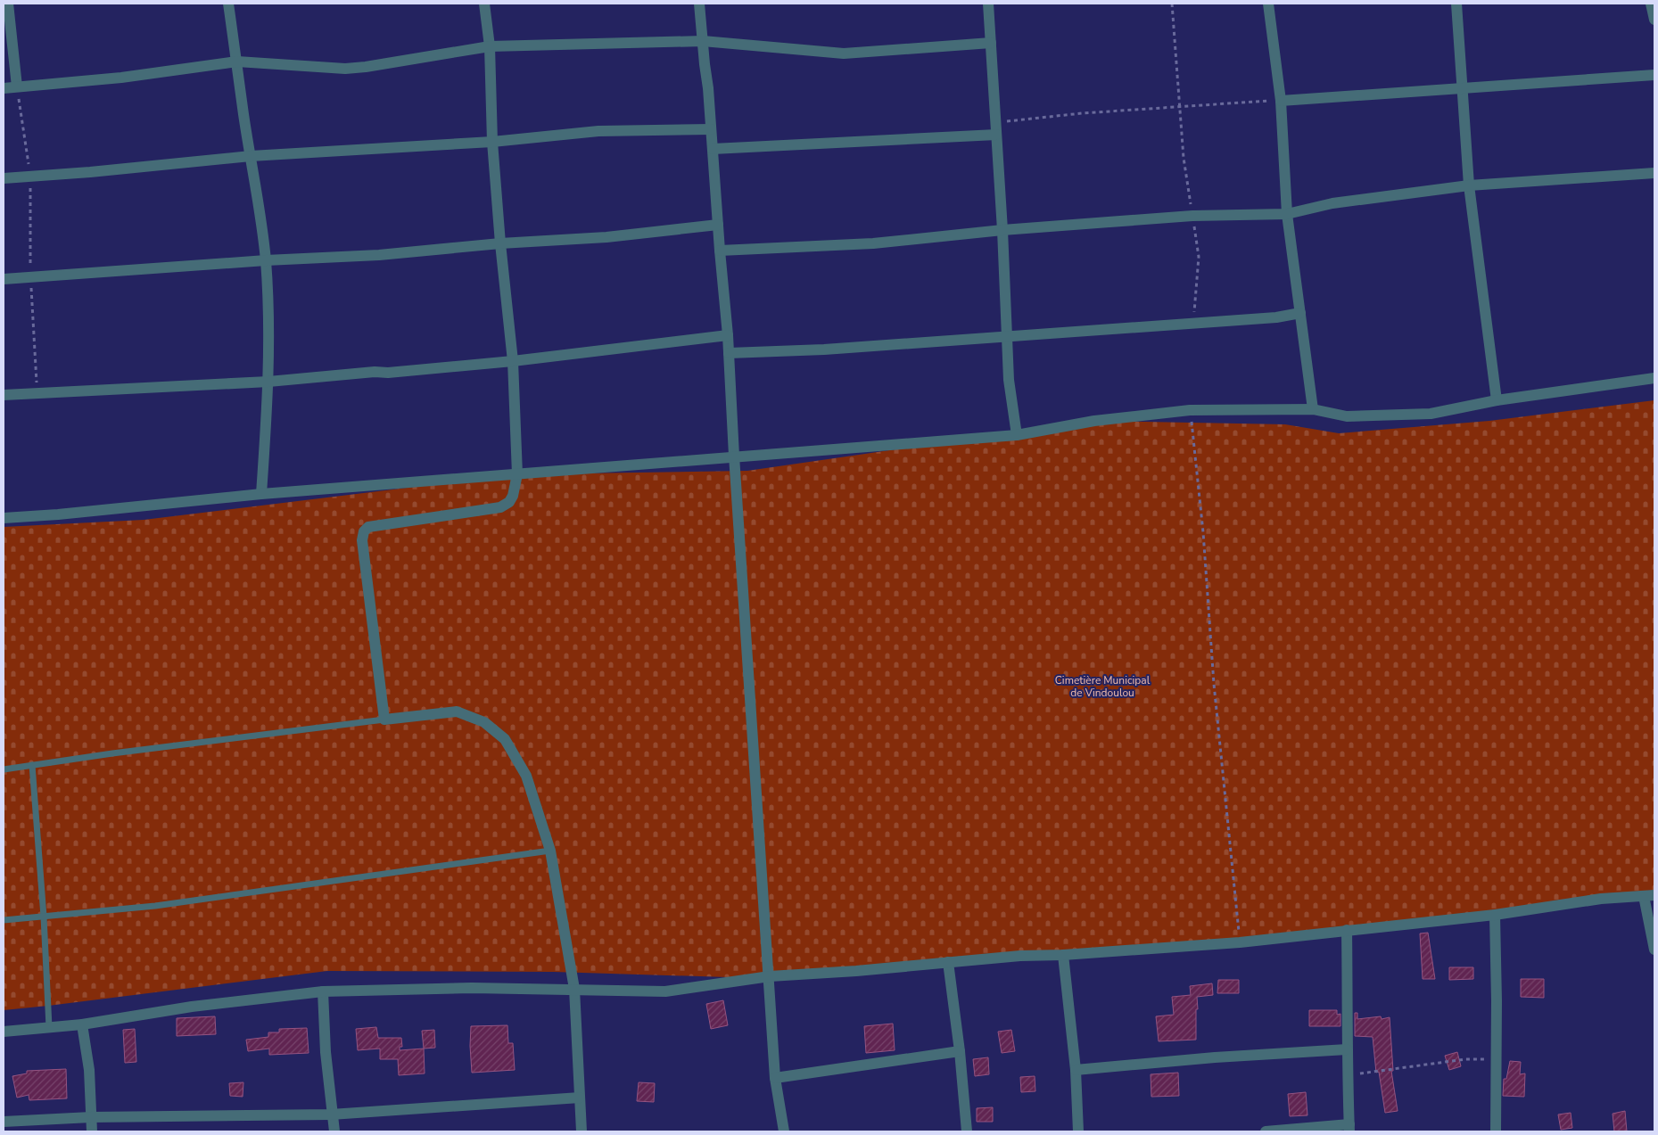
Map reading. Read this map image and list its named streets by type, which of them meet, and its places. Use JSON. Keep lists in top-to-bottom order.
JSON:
{
  "parks": ["Cimetière Municipal de Vindoulou"]
}
